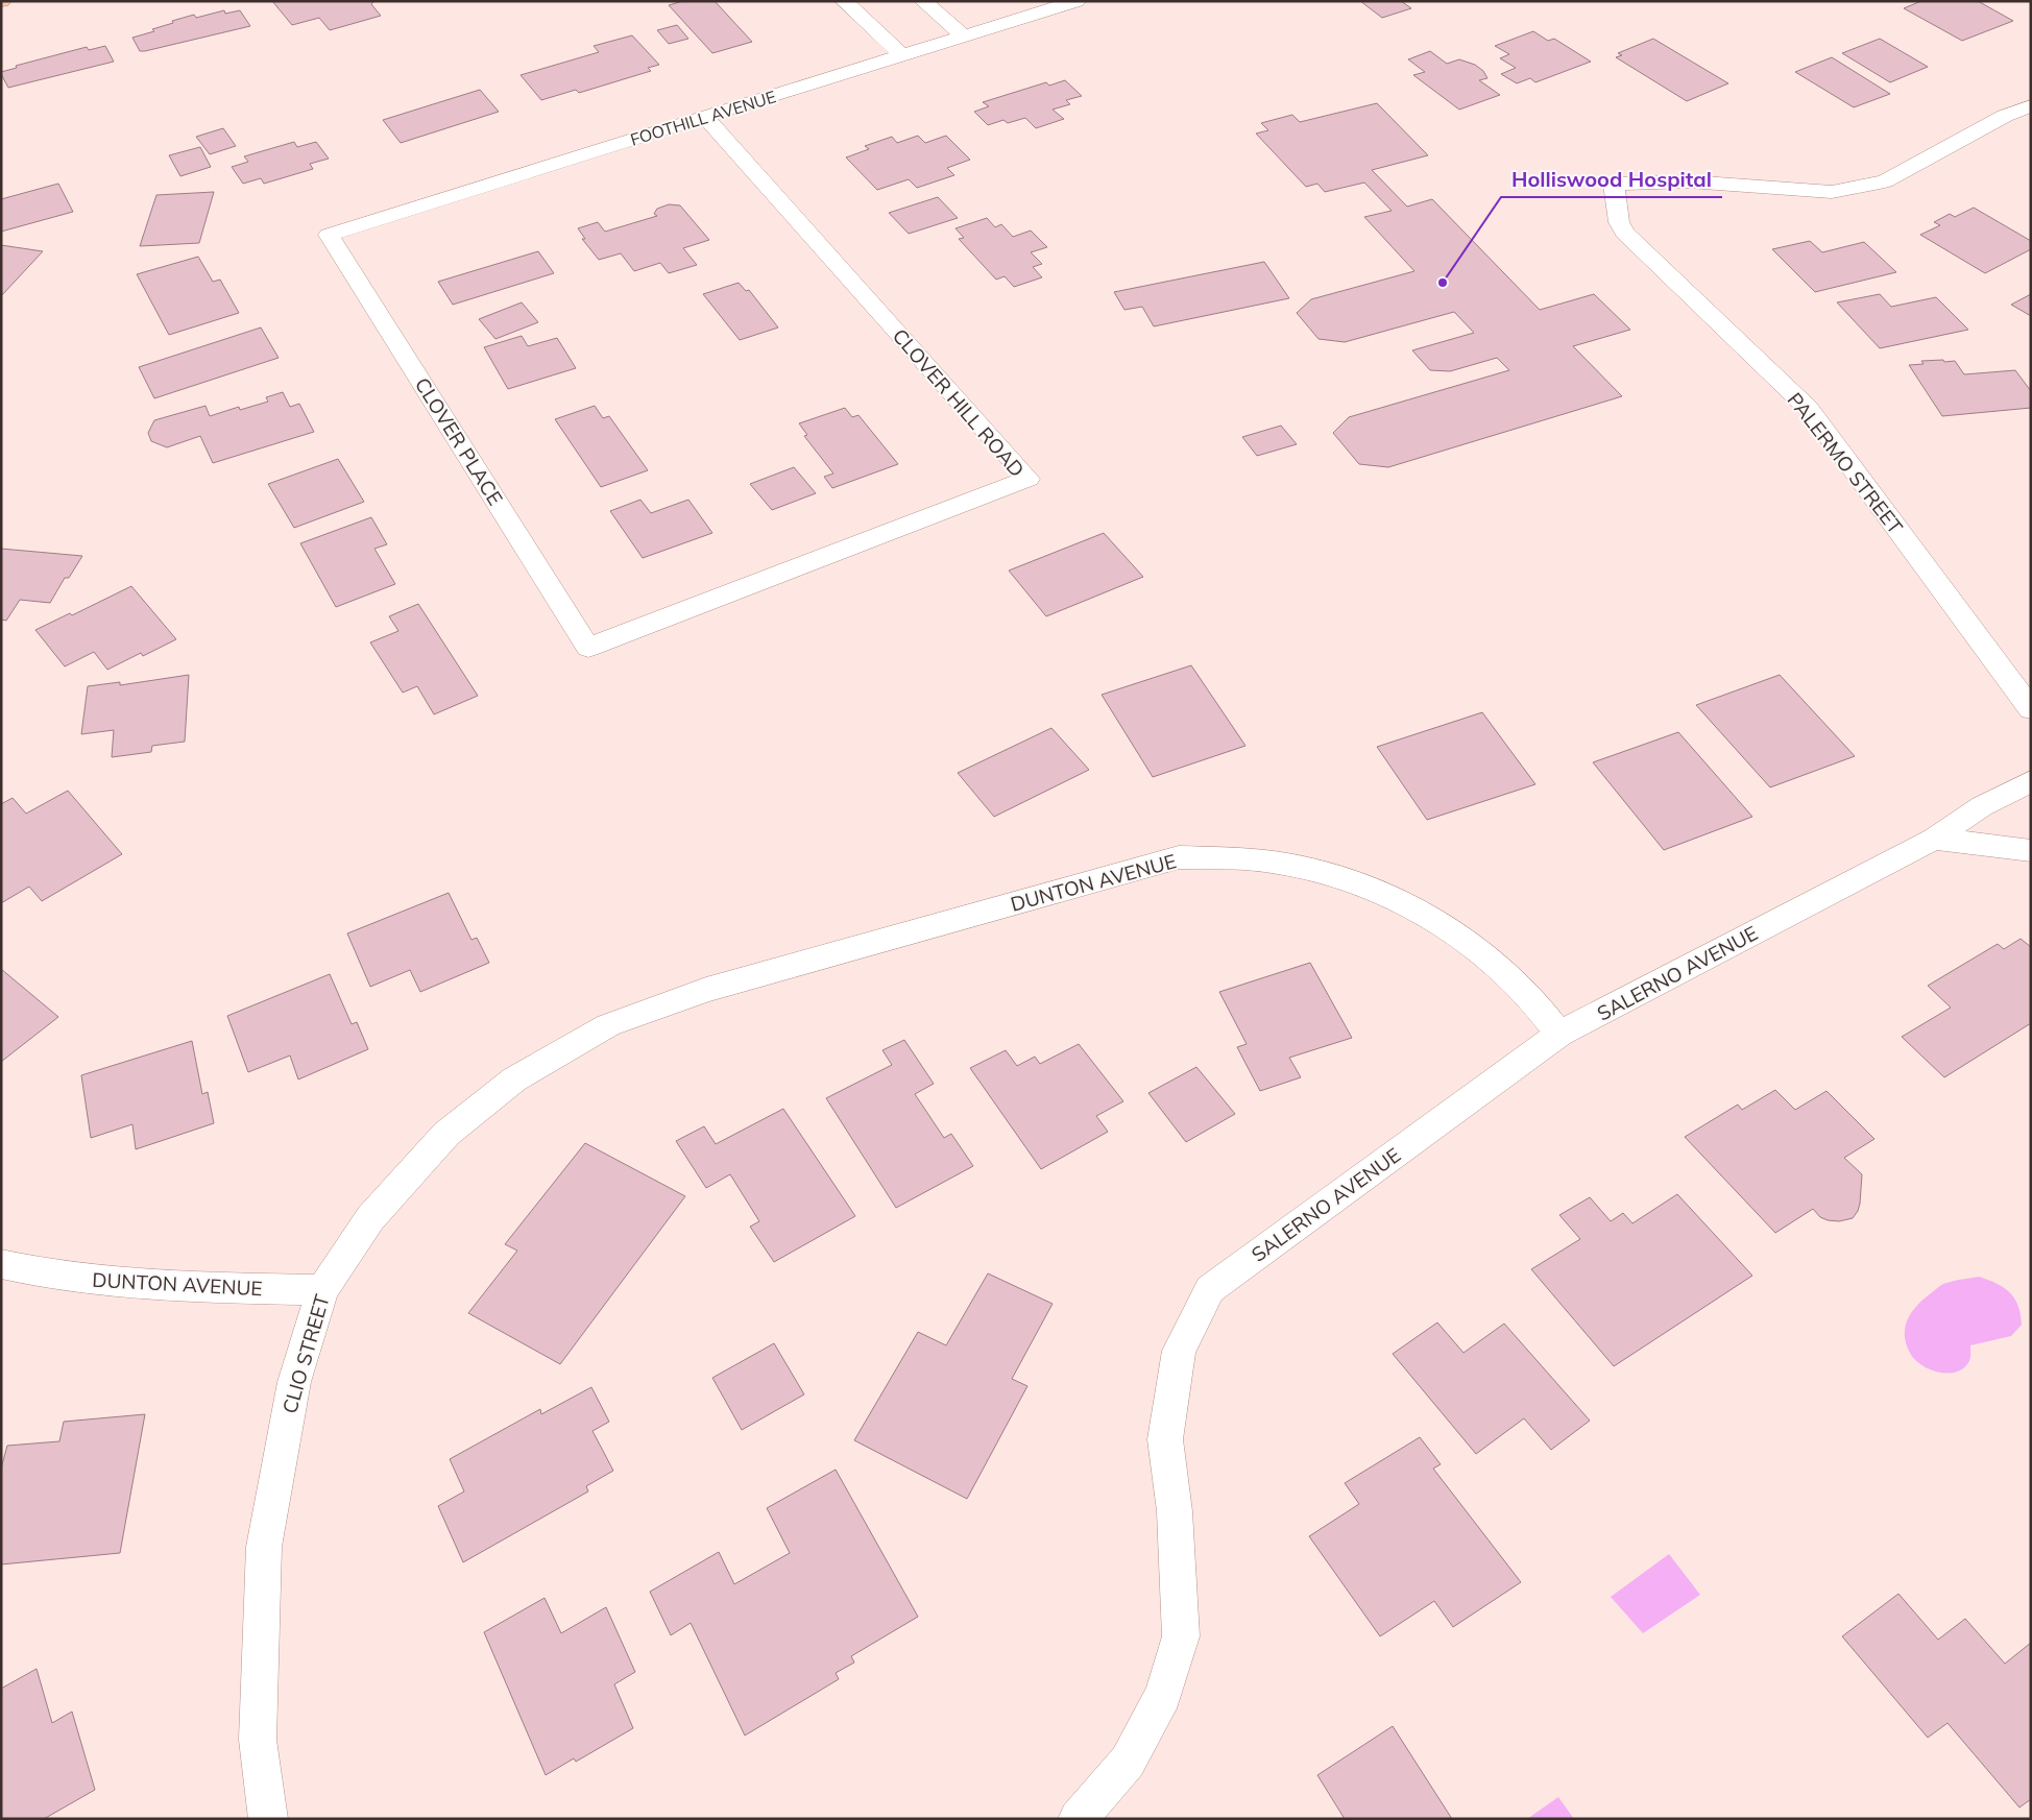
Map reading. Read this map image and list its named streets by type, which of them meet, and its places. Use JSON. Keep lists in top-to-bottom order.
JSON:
{
  "streets": {
    "street": [
      "FOOTHILL AVENUE",
      "CLOVER HILL ROAD",
      "CLOVER PLACE",
      "PALERMO STREET",
      "DUNTON AVENUE",
      "SALERNO AVENUE",
      "CLIO STREET"
    ]
  },
  "crossings": [
    ["FOOTHILL AVENUE", "CLOVER HILL ROAD"],
    ["FOOTHILL AVENUE", "CLOVER PLACE"],
    ["CLOVER HILL ROAD", "CLOVER PLACE"],
    ["DUNTON AVENUE", "SALERNO AVENUE"],
    ["DUNTON AVENUE", "CLIO STREET"]
  ],
  "places": ["Holliswood Hospital"]
}
